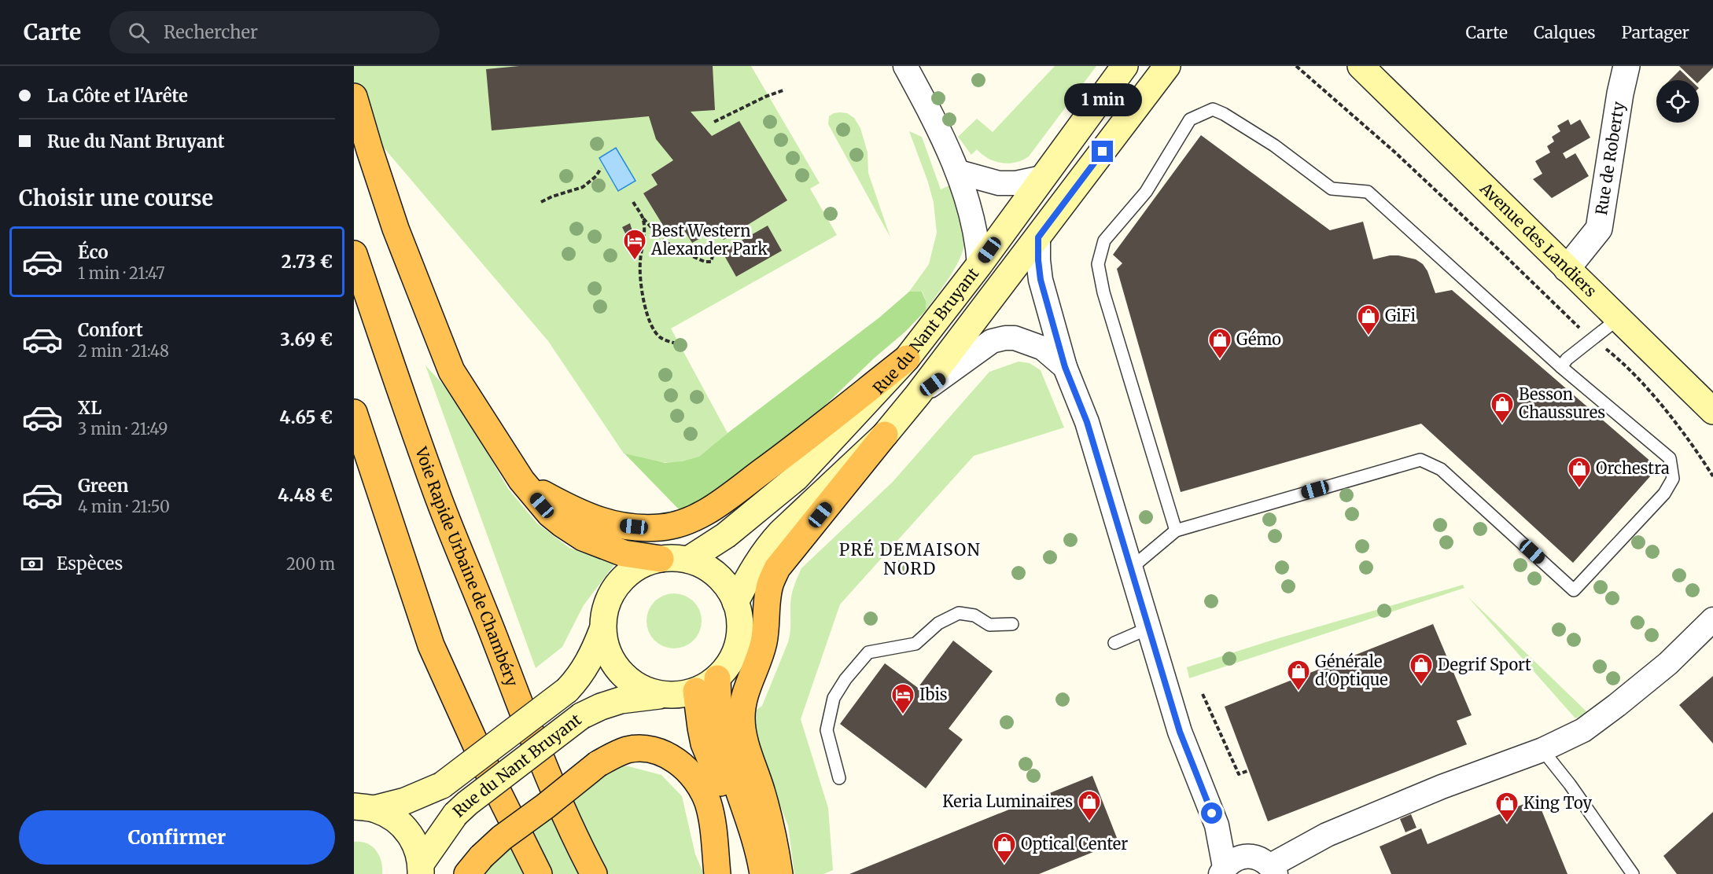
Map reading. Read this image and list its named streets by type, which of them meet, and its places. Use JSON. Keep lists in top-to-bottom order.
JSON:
{
  "streets": {
    "highway": ["Voie Rapide Urbaine de Chambéry"],
    "main road": ["Avenue des Landiers", "Rue du Nant Bruyant"],
    "street": ["Rue de Roberty"]
  },
  "crossings": [
    ["Rue de Roberty", "Avenue des Landiers"]
  ],
  "districts": ["PRÉ DEMAISON NORD"],
  "places": {
    "hotel": ["Best Western Alexander Park", "Ibis"],
    "shop": [
      "GiFi",
      "Gémo",
      "Besson Chaussures",
      "Orchestra",
      "Degrif Sport",
      "Générale d'Optique",
      "Keria Luminaires",
      "King Toy",
      "Optical Center"
    ]
  },
  "page": {
    "header": "Carte",
    "search": "Rechercher",
    "nav": ["Carte", "Calques", "Partager"],
    "banner": ["La Côte et l'Arête", "Rue du Nant Bruyant"],
    "bubble": "1 min",
    "heading": "Choisir une course",
    "list": [
      {
        "name": "Éco",
        "note": "1 min · 21:47",
        "value": "2.73 €"
      },
      {
        "name": "Confort",
        "note": "2 min · 21:48",
        "value": "3.69 €"
      },
      {
        "name": "XL",
        "note": "3 min · 21:49",
        "value": "4.65 €"
      },
      {
        "name": "Green",
        "note": "4 min · 21:50",
        "value": "4.48 €"
      }
    ],
    "pay": ["Espèces", "200 m"],
    "buttons": "Confirmer"
  }
}
